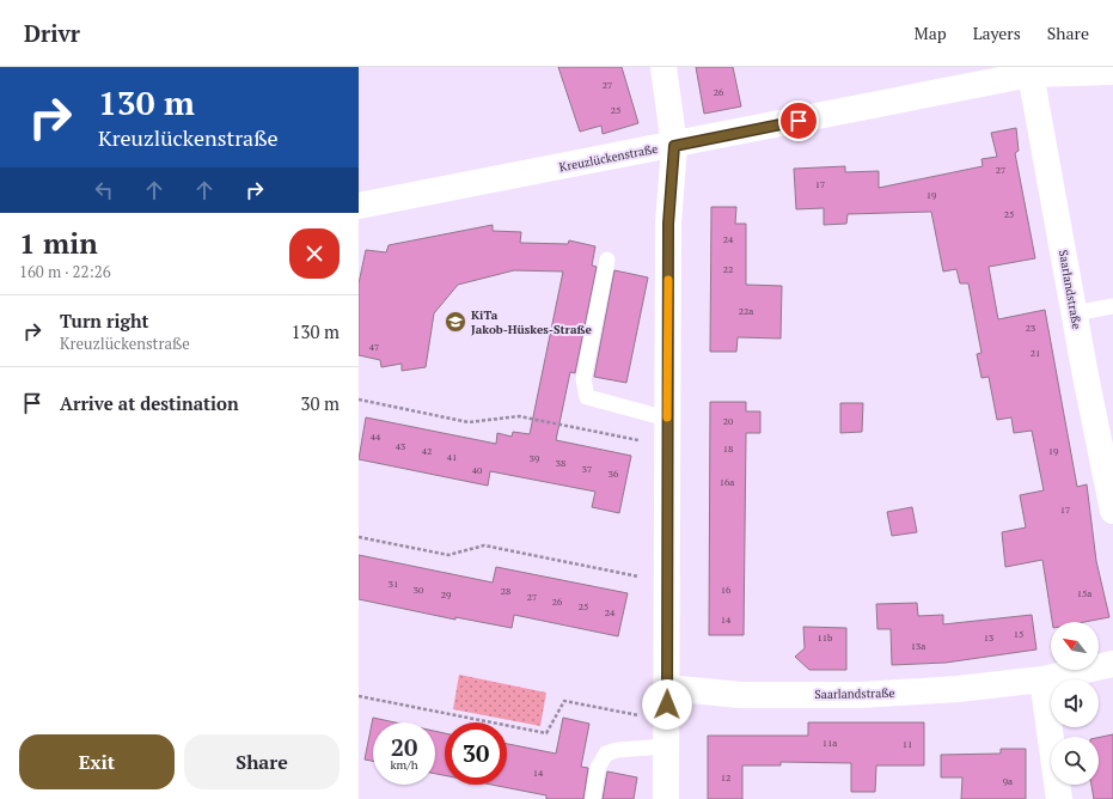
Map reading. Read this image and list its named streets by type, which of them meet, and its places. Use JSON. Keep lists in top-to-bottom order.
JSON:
{
  "streets": {
    "street": ["Kreuzlückenstraße", "Saarlandstraße"]
  },
  "crossings": [
    ["Kreuzlückenstraße", "Saarlandstraße"]
  ],
  "places": {
    "school or university": ["KiTa Jakob-Hüskes-Straße"]
  },
  "house_numbers": [
    "27",
    "26",
    "25",
    "27",
    "17",
    "19",
    "25",
    "24",
    "22",
    "22a",
    "23",
    "47",
    "21",
    "20",
    "44",
    "43",
    "18",
    "42",
    "19",
    "41",
    "39",
    "38",
    "37",
    "40",
    "36",
    "16a",
    "17",
    "31",
    "30",
    "16",
    "28",
    "15a",
    "29",
    "27",
    "26",
    "25",
    "24",
    "14",
    "15",
    "11b",
    "13",
    "13a",
    "11a",
    "11",
    "14",
    "12",
    "9a"
  ],
  "north": "top left",
  "page": {
    "header": "Drivr",
    "nav": ["Map", "Layers", "Share"],
    "turn": ["130 m", "Kreuzlückenstraße"],
    "heading": ["1 min", "160 m · 22:26"],
    "list": [
      {
        "name": "Turn right",
        "note": "Kreuzlückenstraße",
        "value": "130 m"
      },
      {
        "name": "Arrive at destination",
        "value": "30 m"
      }
    ],
    "speed": "20 km/h",
    "limit": "30",
    "buttons": ["Exit", "Share"]
  }
}
